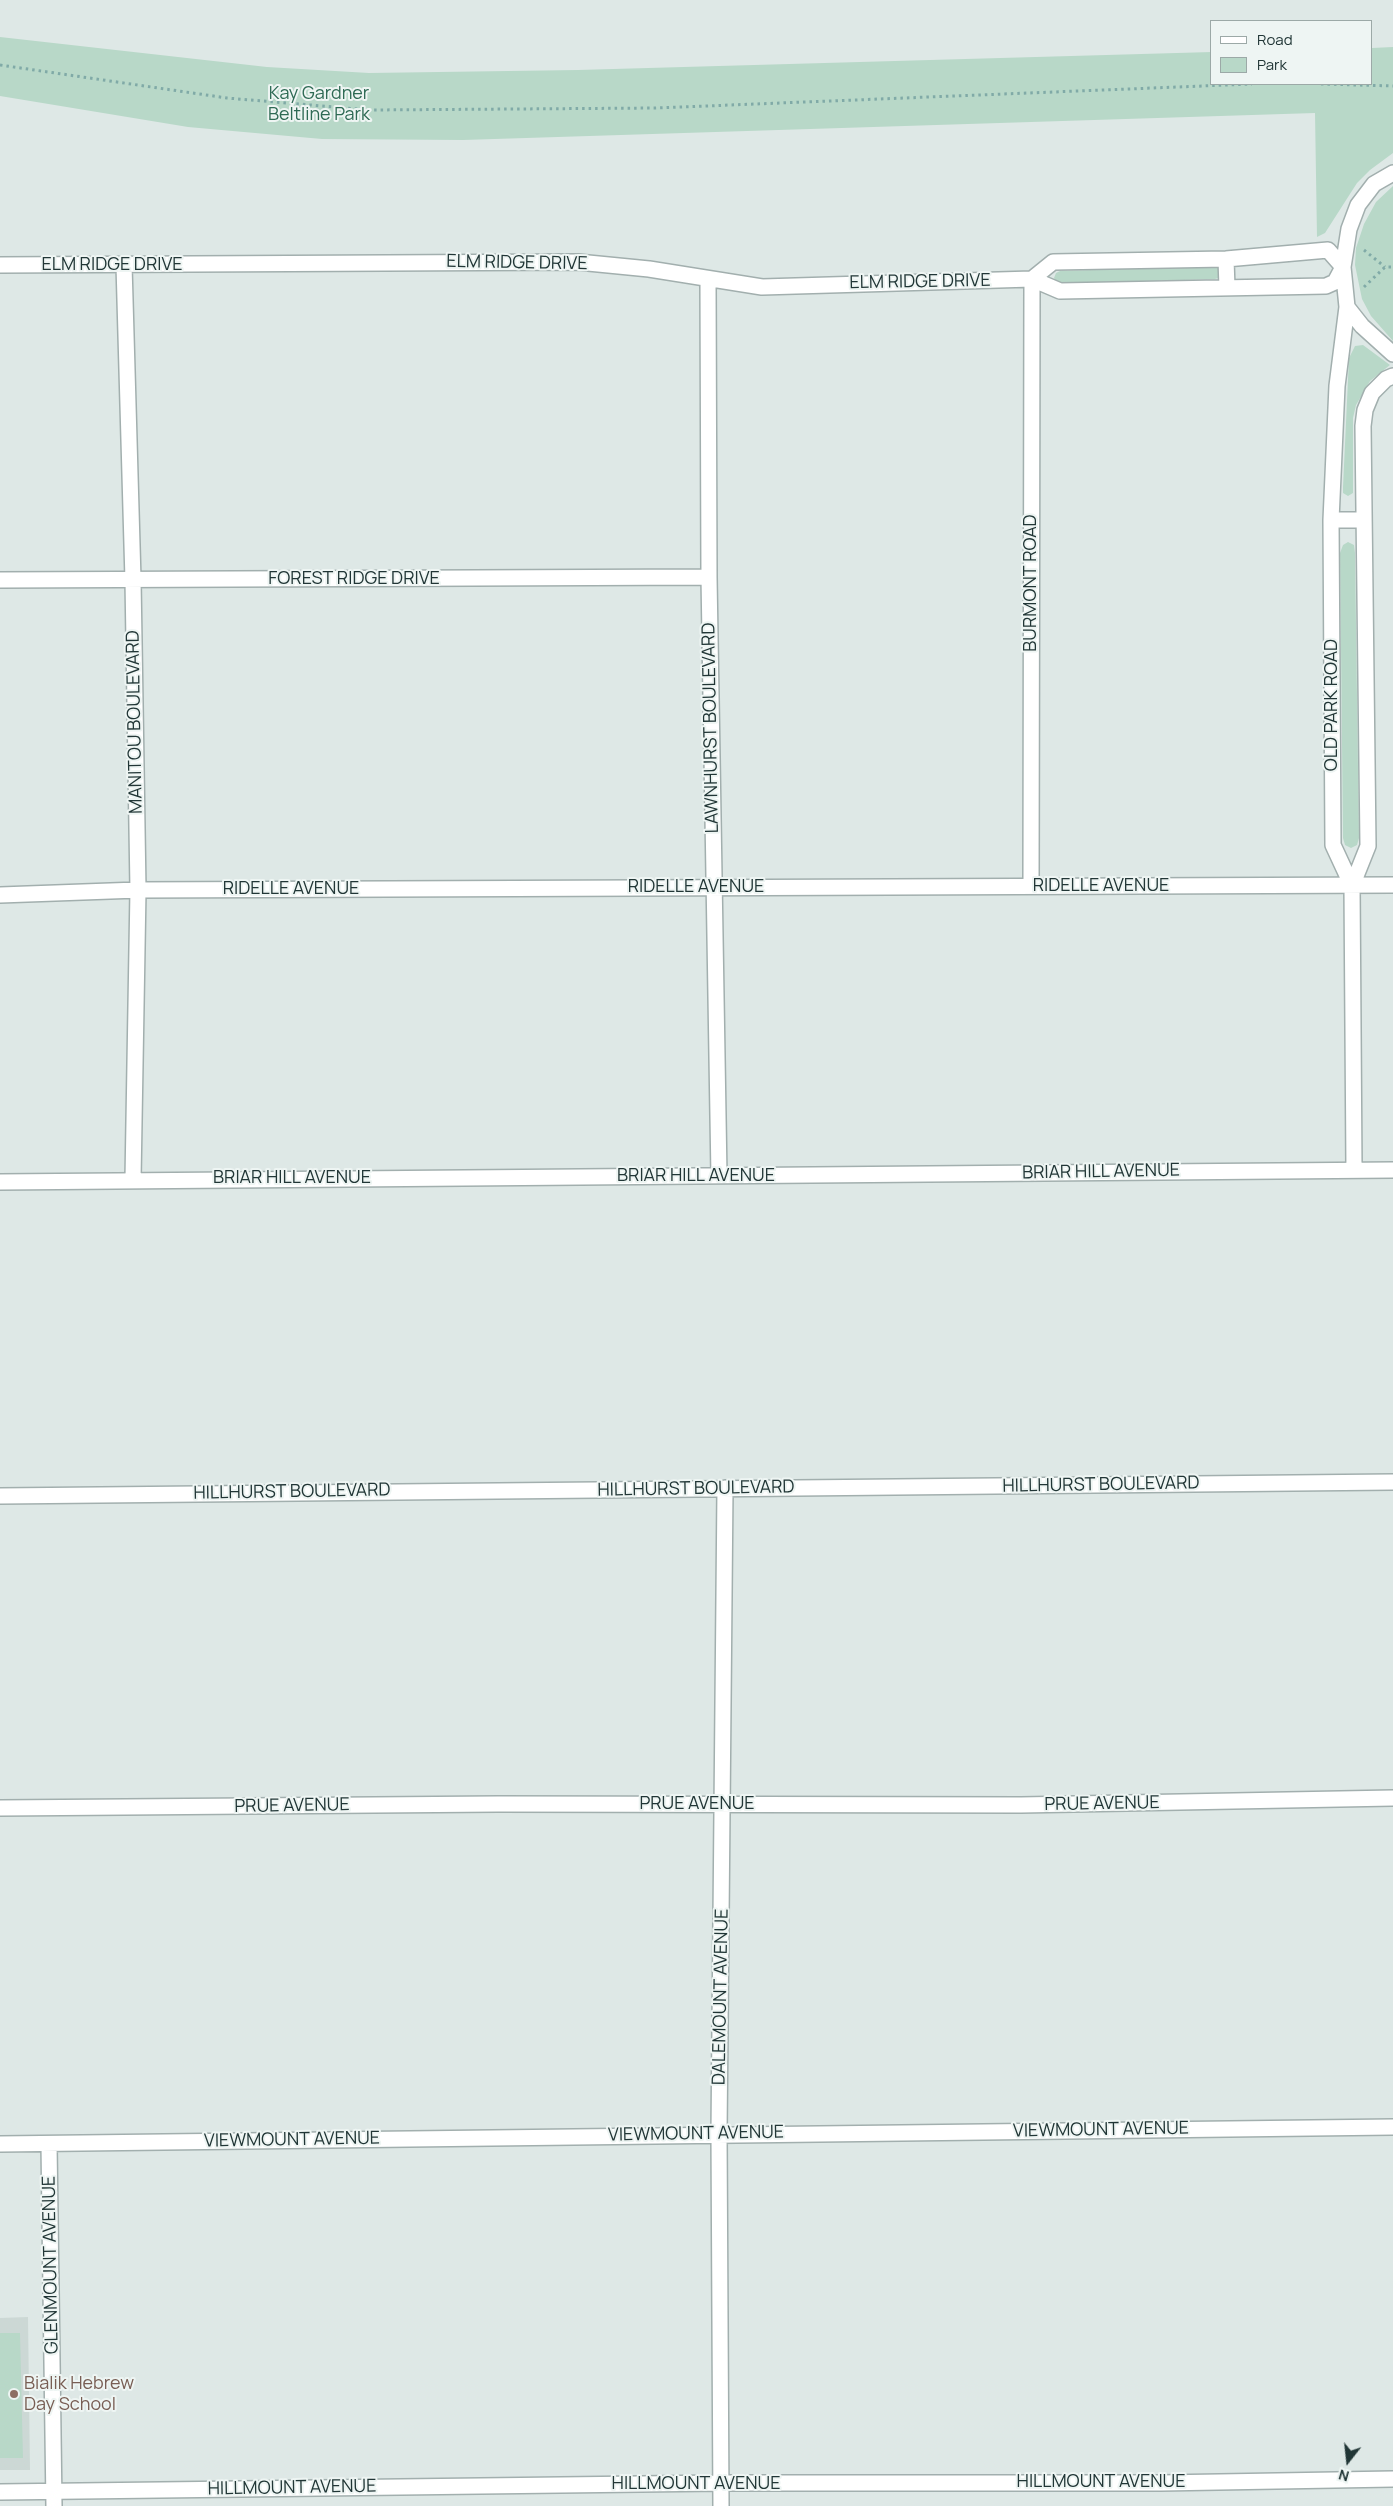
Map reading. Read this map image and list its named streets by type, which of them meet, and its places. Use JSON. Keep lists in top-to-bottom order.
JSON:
{
  "streets": {
    "street": [
      "ELM RIDGE DRIVE",
      "FOREST RIDGE DRIVE",
      "BURMONT ROAD",
      "OLD PARK ROAD",
      "MANITOU BOULEVARD",
      "LAWNHURST BOULEVARD",
      "RIDELLE AVENUE",
      "BRIAR HILL AVENUE",
      "HILLHURST BOULEVARD",
      "PRUE AVENUE",
      "DALEMOUNT AVENUE",
      "VIEWMOUNT AVENUE",
      "GLENMOUNT AVENUE",
      "HILLMOUNT AVENUE"
    ]
  },
  "crossings": [
    ["ELM RIDGE DRIVE", "BURMONT ROAD"],
    ["ELM RIDGE DRIVE", "OLD PARK ROAD"],
    ["ELM RIDGE DRIVE", "MANITOU BOULEVARD"],
    ["ELM RIDGE DRIVE", "LAWNHURST BOULEVARD"],
    ["FOREST RIDGE DRIVE", "MANITOU BOULEVARD"],
    ["FOREST RIDGE DRIVE", "LAWNHURST BOULEVARD"],
    ["BURMONT ROAD", "RIDELLE AVENUE"],
    ["OLD PARK ROAD", "RIDELLE AVENUE"],
    ["OLD PARK ROAD", "BRIAR HILL AVENUE"],
    ["MANITOU BOULEVARD", "RIDELLE AVENUE"],
    ["MANITOU BOULEVARD", "BRIAR HILL AVENUE"],
    ["LAWNHURST BOULEVARD", "RIDELLE AVENUE"],
    ["LAWNHURST BOULEVARD", "BRIAR HILL AVENUE"],
    ["HILLHURST BOULEVARD", "DALEMOUNT AVENUE"],
    ["PRUE AVENUE", "DALEMOUNT AVENUE"],
    ["DALEMOUNT AVENUE", "VIEWMOUNT AVENUE"],
    ["DALEMOUNT AVENUE", "HILLMOUNT AVENUE"],
    ["VIEWMOUNT AVENUE", "GLENMOUNT AVENUE"],
    ["GLENMOUNT AVENUE", "HILLMOUNT AVENUE"]
  ],
  "parks": ["Kay Gardner Beltline Park"],
  "places": ["Bialik Hebrew Day School"],
  "legend": ["Road", "Park"],
  "north": "bottom"
}
